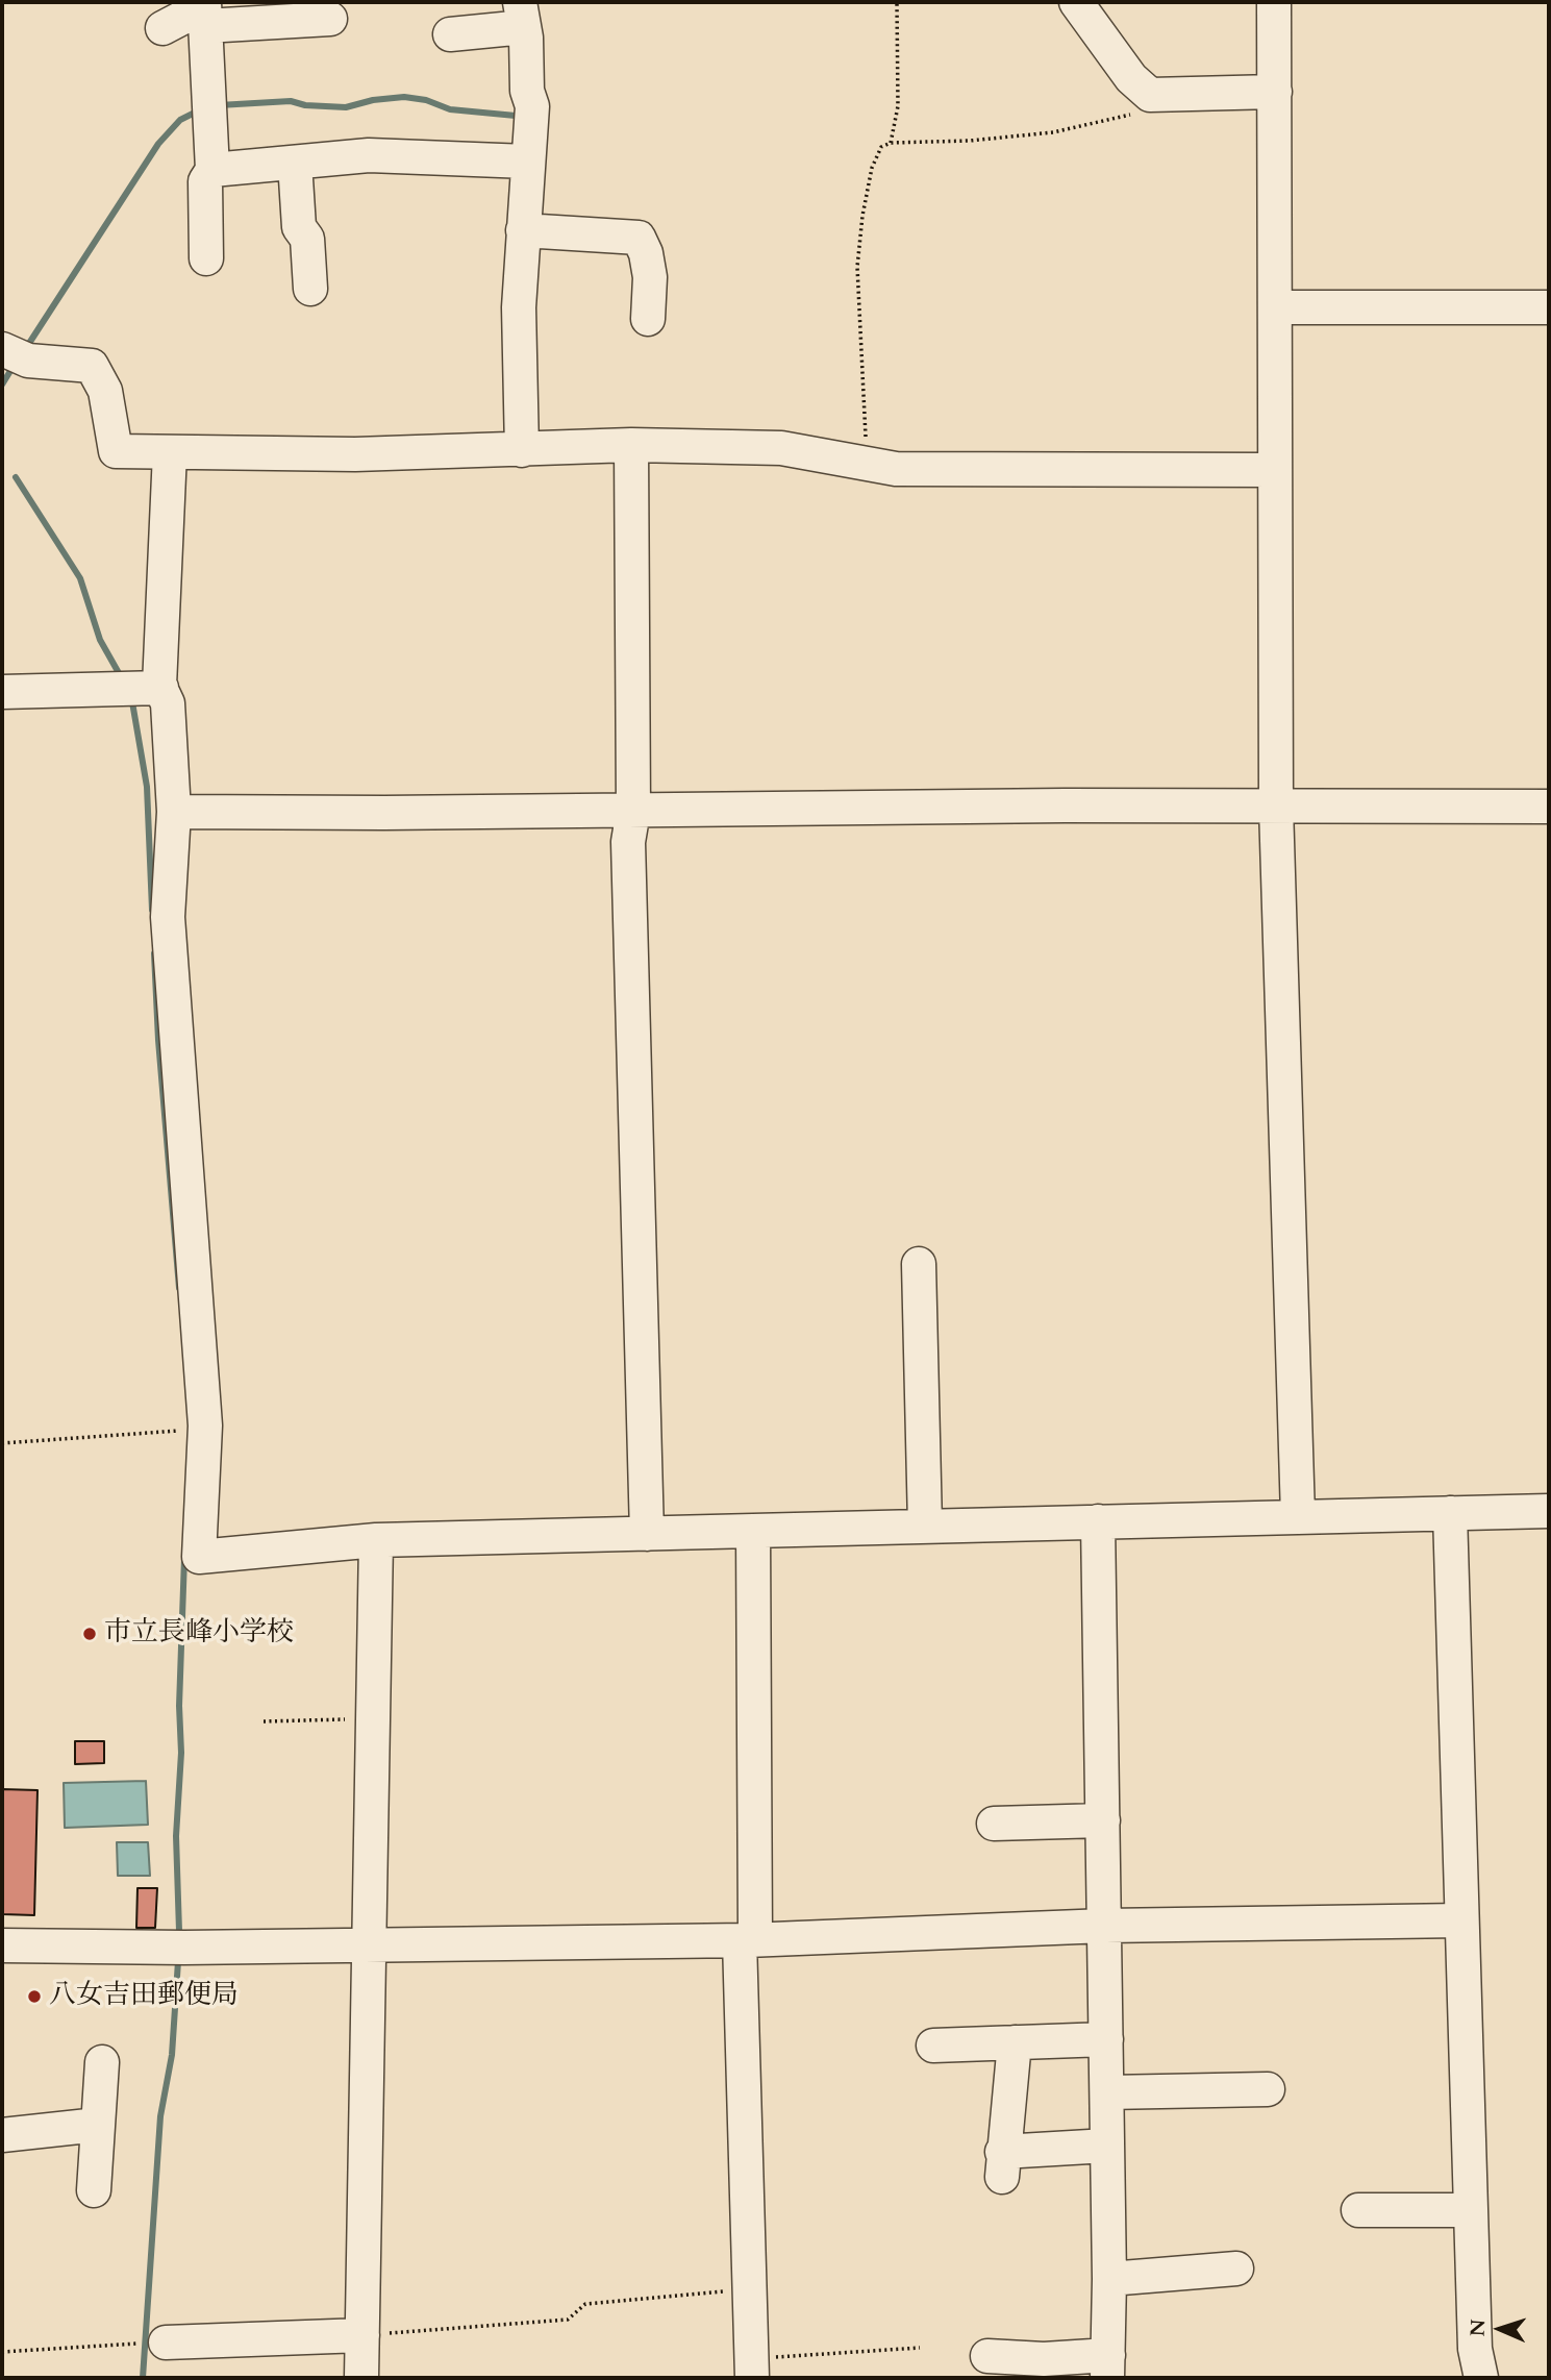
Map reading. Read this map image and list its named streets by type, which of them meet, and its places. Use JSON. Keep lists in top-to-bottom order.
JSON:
{
  "places": ["市立長峰小学校", "八女吉田郵便局"],
  "north": "left"
}
